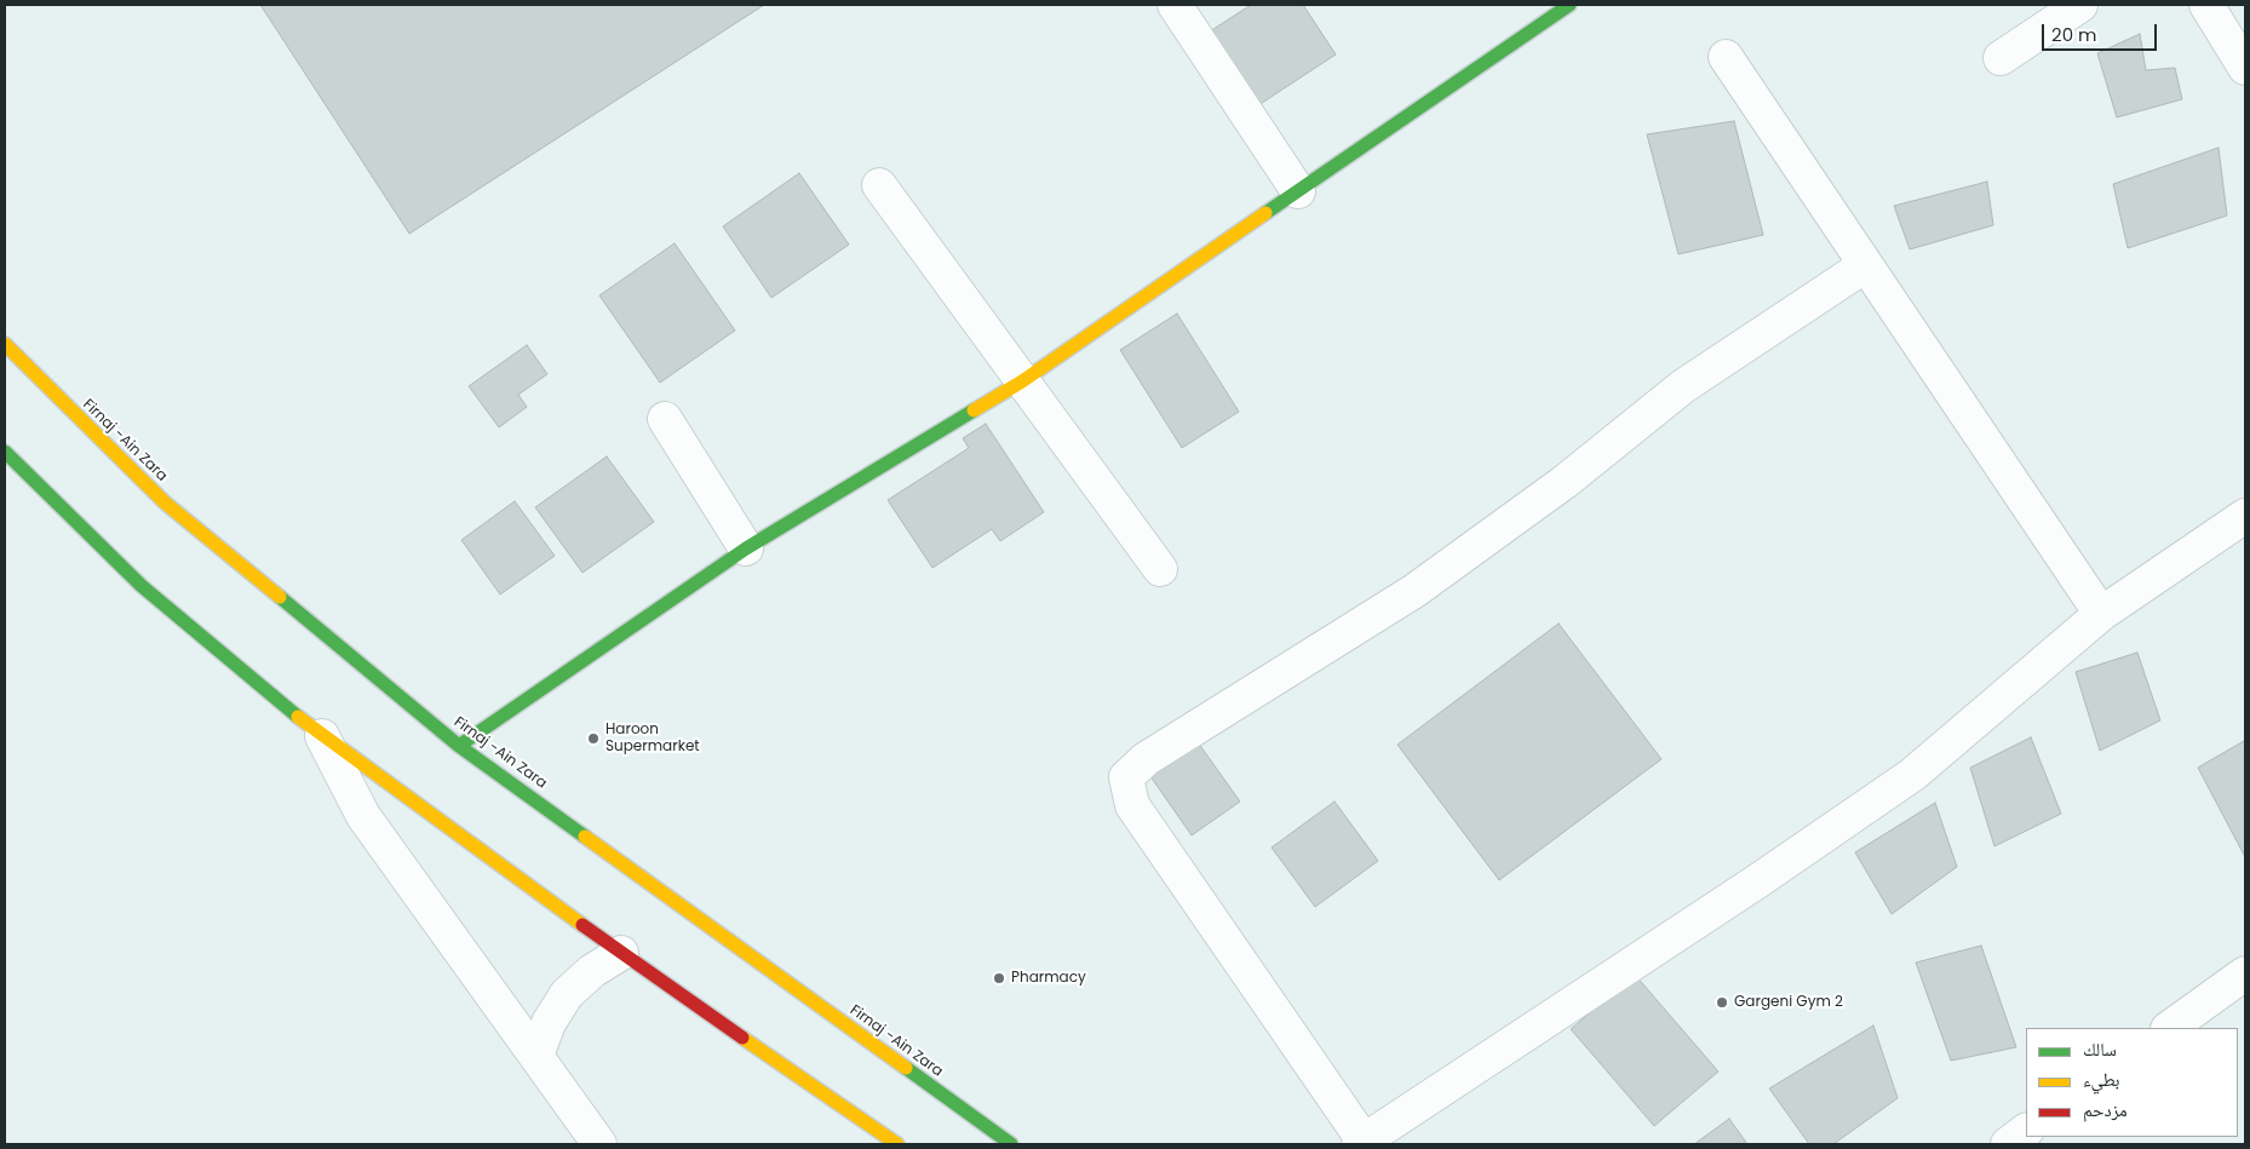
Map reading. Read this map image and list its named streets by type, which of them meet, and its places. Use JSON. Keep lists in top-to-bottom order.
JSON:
{
  "streets": {
    "main road": ["Firnaj -Ain Zara"]
  },
  "places": ["Haroon Supermarket", "Pharmacy", "Gargeni Gym 2"],
  "legend": ["سالك", "بطيء", "مزدحم"],
  "scale_bar": "20 m"
}
